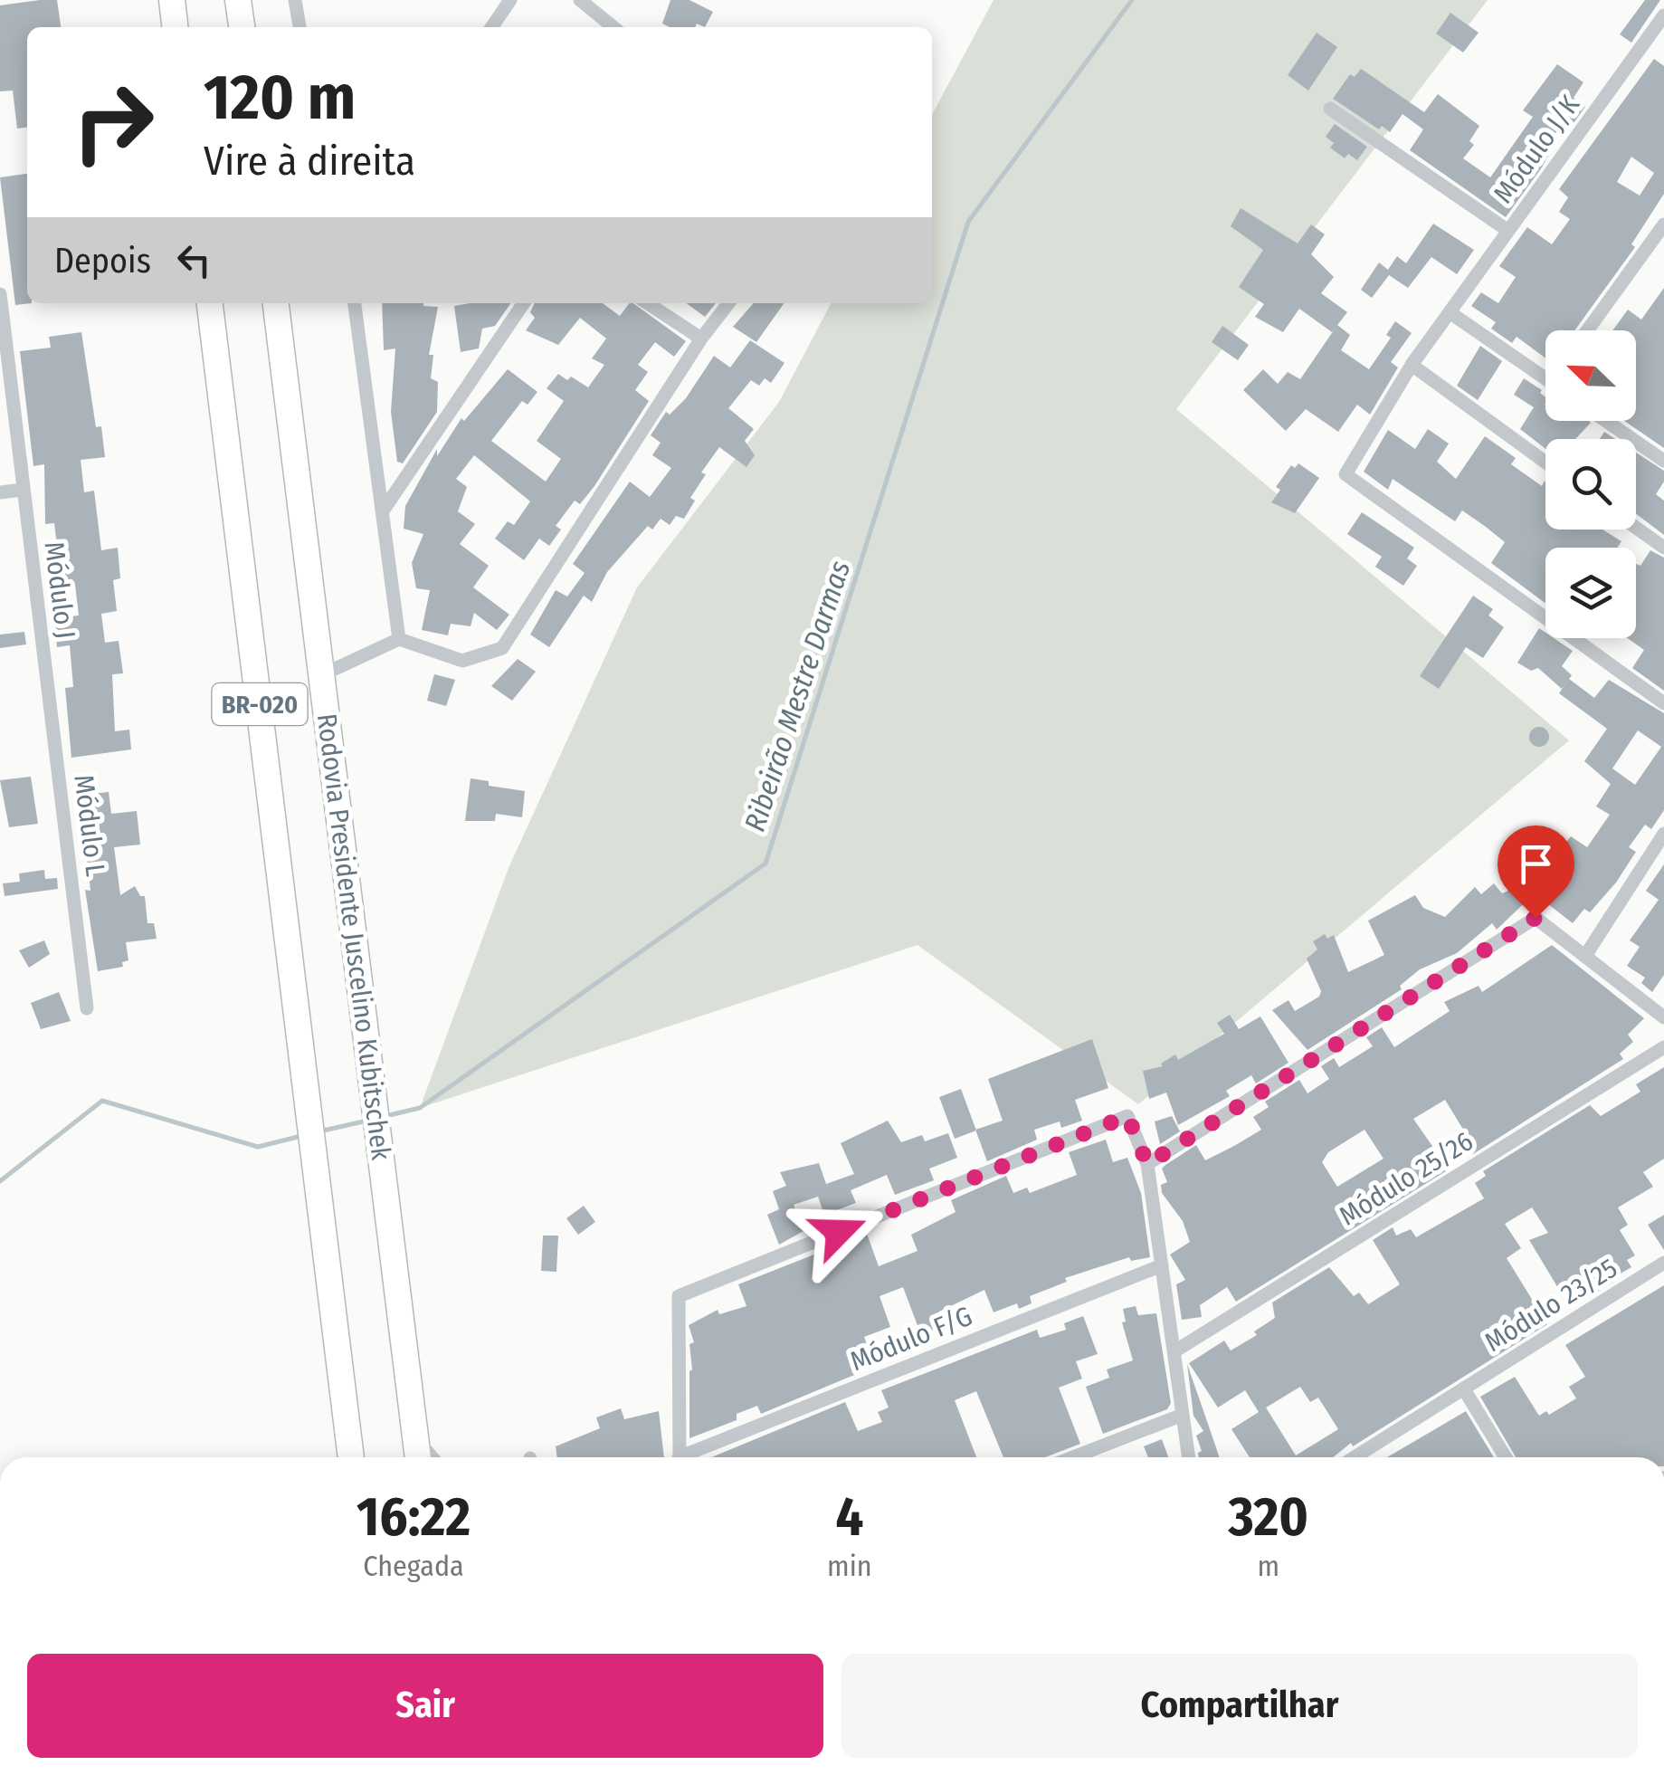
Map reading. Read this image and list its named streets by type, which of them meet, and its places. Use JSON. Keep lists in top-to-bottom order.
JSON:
{
  "streets": {
    "highway": ["BR-020", "Rodovia Presidente Juscelino Kubitschek"],
    "street": [
      "Módulo J/K",
      "Módulo J",
      "Módulo L",
      "Módulo 25/26",
      "Módulo 23/25",
      "Módulo F/G"
    ]
  },
  "crossings": [
    ["Módulo J", "Módulo L"]
  ],
  "water": ["Ribeirão Mestre Darmas"],
  "north": "top left",
  "page": {
    "turn": ["120 m", "Vire à direita"],
    "then": "Depois",
    "eta": [
      "16:22",
      "Chegada",
      "4",
      "min",
      "320",
      "m"
    ],
    "buttons": ["Sair", "Compartilhar"]
  }
}
